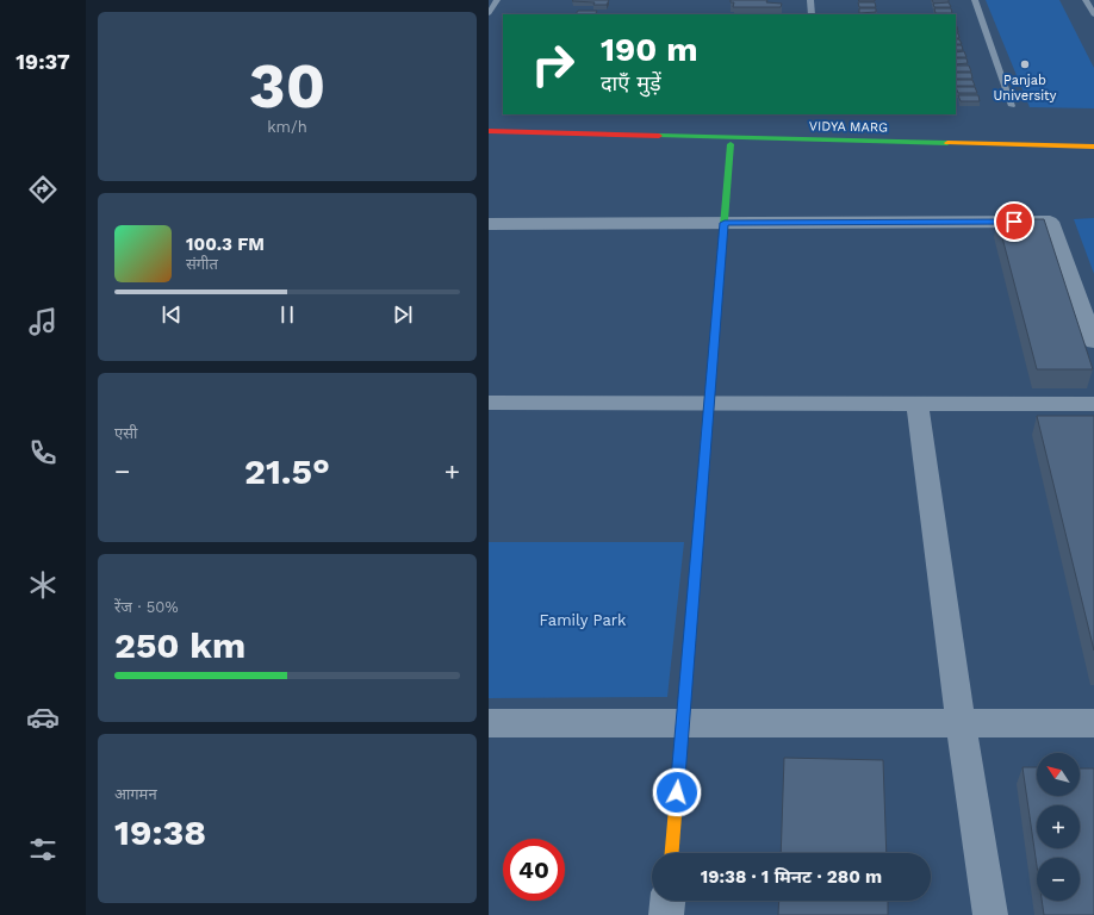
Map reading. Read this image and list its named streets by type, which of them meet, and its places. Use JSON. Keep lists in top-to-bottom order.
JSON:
{
  "streets": {
    "main road": ["VIDYA MARG"]
  },
  "parks": ["Family Park"],
  "places": ["Panjab University"],
  "north": "top left",
  "page": {
    "tabs": "19:37",
    "tile": [
      ["30", "km/h"],
      "एसी",
      ["रेंज · 50%", "250 km"],
      ["आगमन", "19:38"]
    ],
    "turn": ["190 m", "दाएँ मुड़ें"],
    "song": ["100.3 FM", "संगीत"],
    "heat": ["−", "21.5°", "+"],
    "map_buttons": ["+", "−"],
    "limit": "40",
    "trip": "19:38 · 1 मिनट · 280 m"
  }
}
